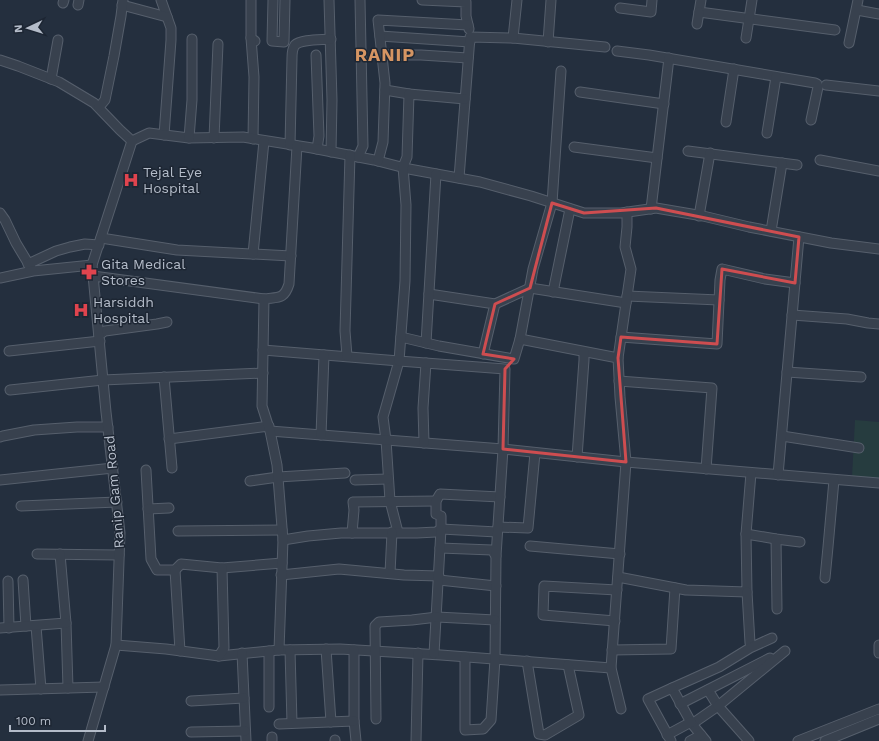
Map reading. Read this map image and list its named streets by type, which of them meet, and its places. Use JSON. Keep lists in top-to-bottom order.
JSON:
{
  "streets": {
    "street": ["Ranip Gam Road"]
  },
  "districts": ["RANIP"],
  "places": {
    "hospital": ["Tejal Eye Hospital", "Harsiddh Hospital"],
    "pharmacy": ["Gita Medical Stores"]
  },
  "scale_bar": "100 m",
  "north": "left"
}
